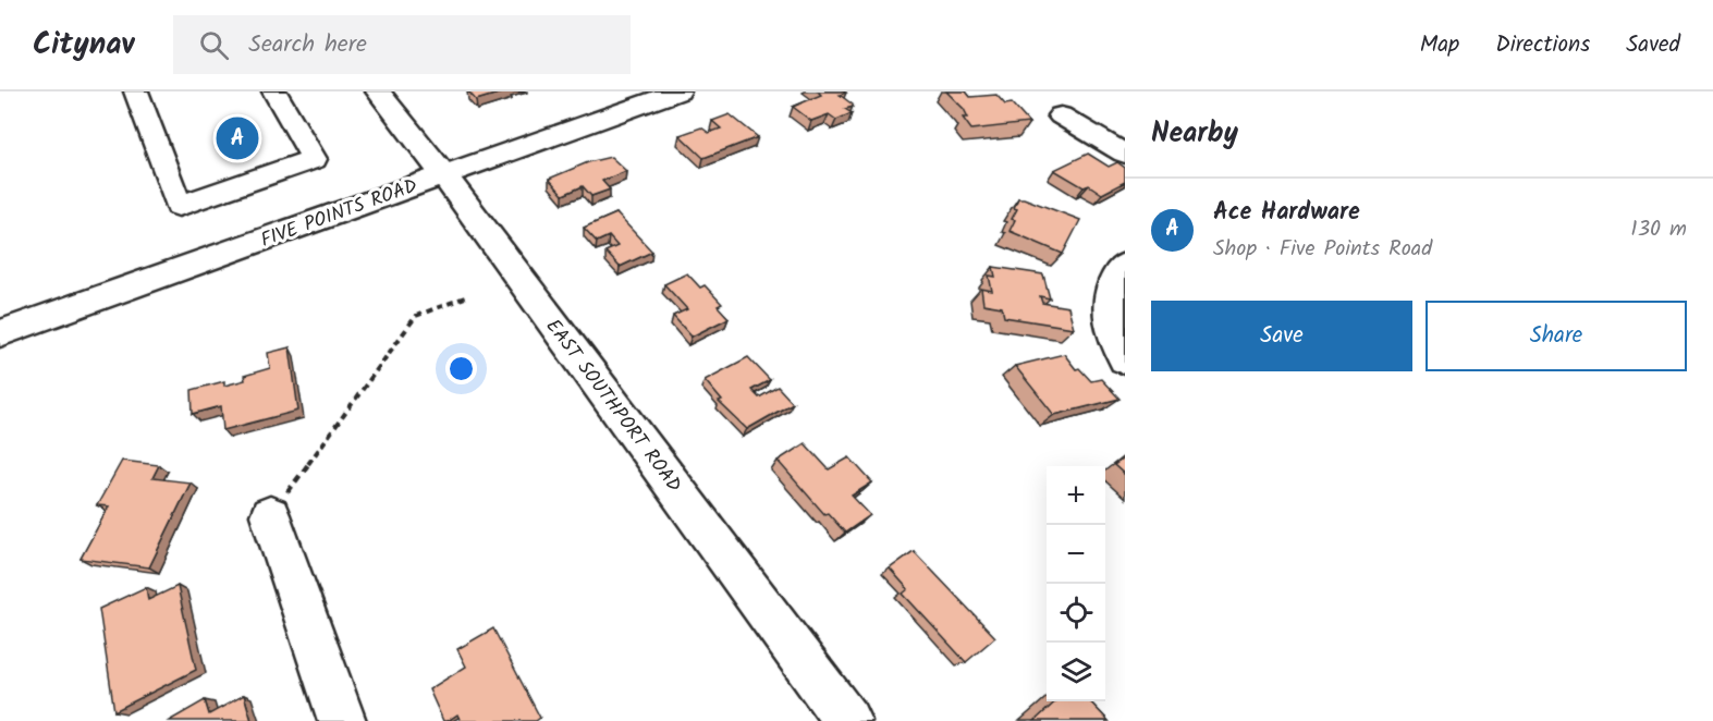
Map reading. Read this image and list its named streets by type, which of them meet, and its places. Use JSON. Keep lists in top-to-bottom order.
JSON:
{
  "streets": {
    "street": ["FIVE POINTS ROAD", "EAST SOUTHPORT ROAD"]
  },
  "crossings": [
    ["FIVE POINTS ROAD", "EAST SOUTHPORT ROAD"]
  ],
  "page": {
    "header": "Citynav",
    "search": "Search here",
    "nav": ["Map", "Directions", "Saved"],
    "heading": "Nearby",
    "pins": "A",
    "list": [
      {
        "mark": "A",
        "name": "Ace Hardware",
        "note": "Shop · Five Points Road",
        "value": "130 m"
      }
    ],
    "buttons": ["Save", "Share"],
    "map_buttons": ["+", "−"]
  }
}
